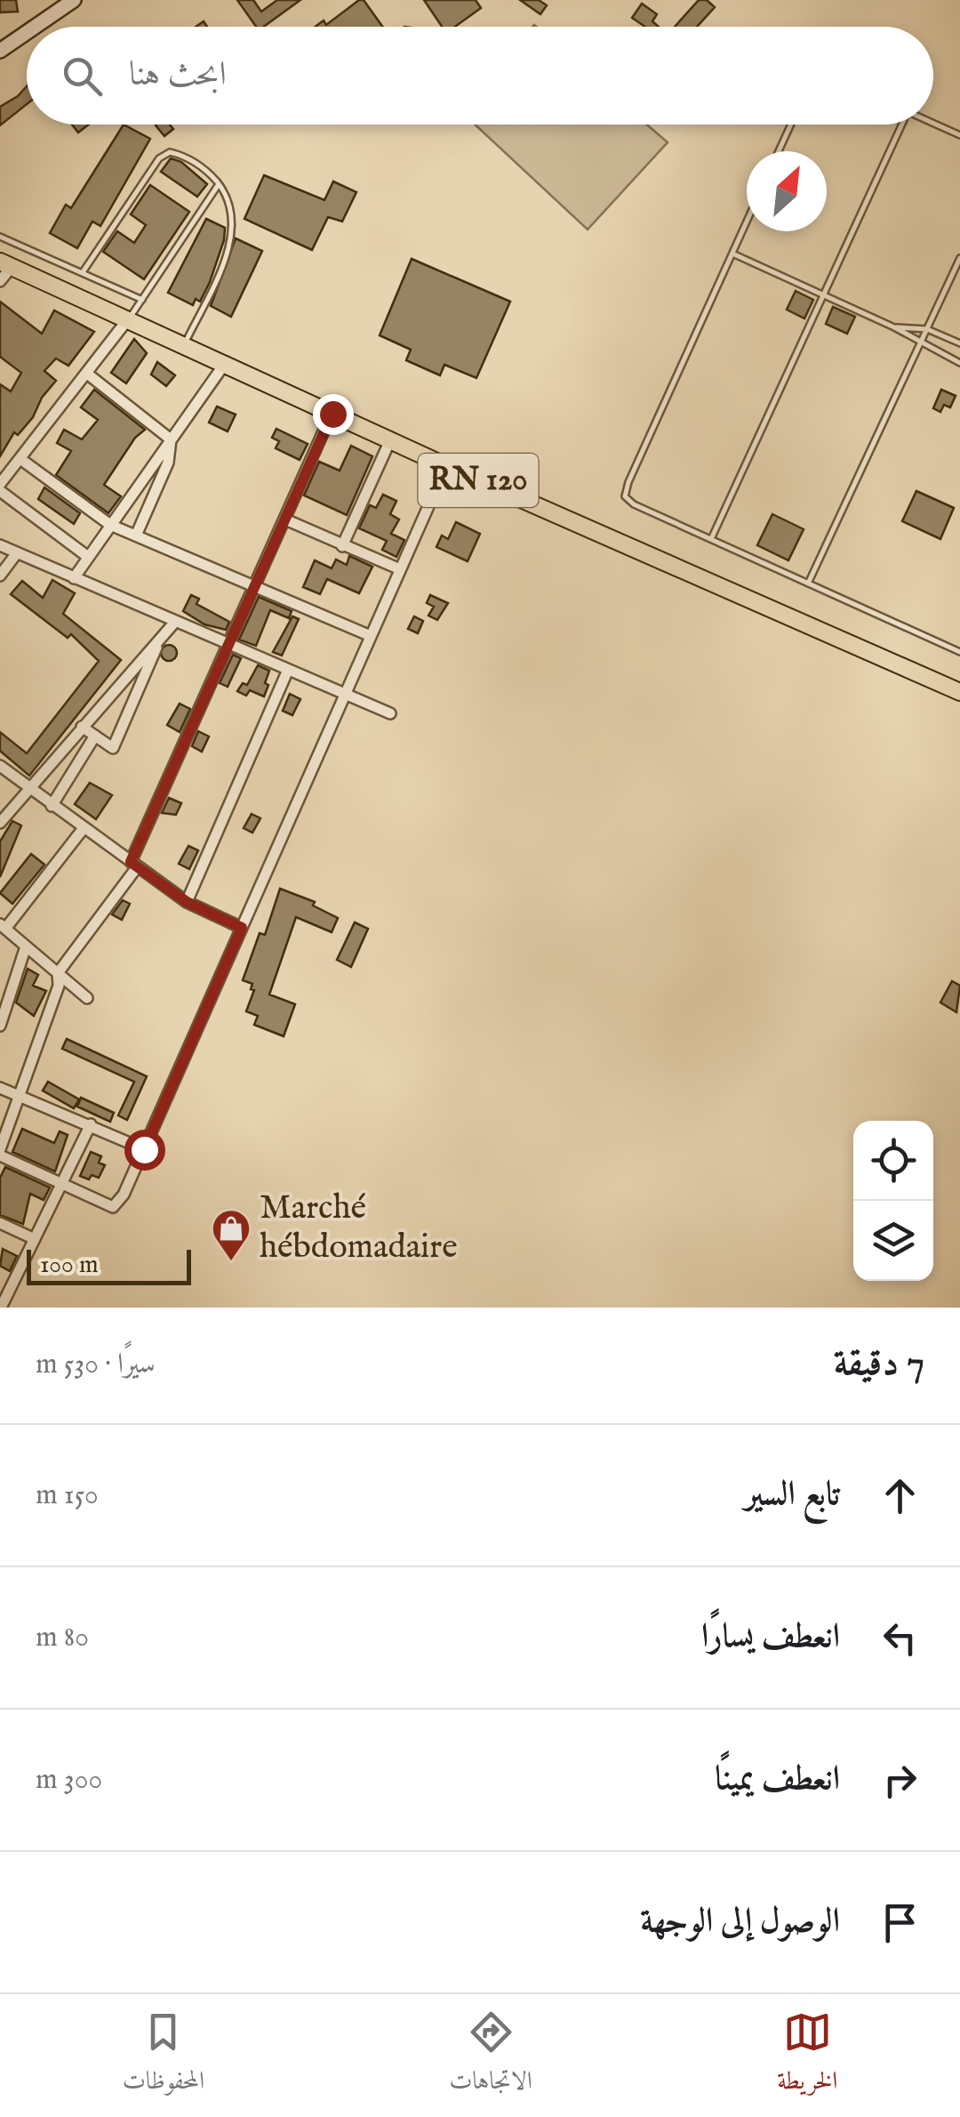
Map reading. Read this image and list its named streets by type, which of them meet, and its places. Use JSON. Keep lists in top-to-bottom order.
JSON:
{
  "streets": {
    "main road": ["RN 120"]
  },
  "places": {
    "shop": ["Marché hébdomadaire"]
  },
  "scale_bar": "100 m",
  "north": "top right",
  "page": {
    "search": "ابحث هنا",
    "scale": "100 m",
    "heading": ["7 دقيقة", "سيرًا · 530 m"],
    "list": [
      ["تابع السير", "150 m"],
      ["انعطف يسارًا", "80 m"],
      ["انعطف يمينًا", "300 m"],
      "الوصول إلى الوجهة"
    ],
    "nav": ["الخريطة", "الاتجاهات", "المحفوظات"]
  }
}
